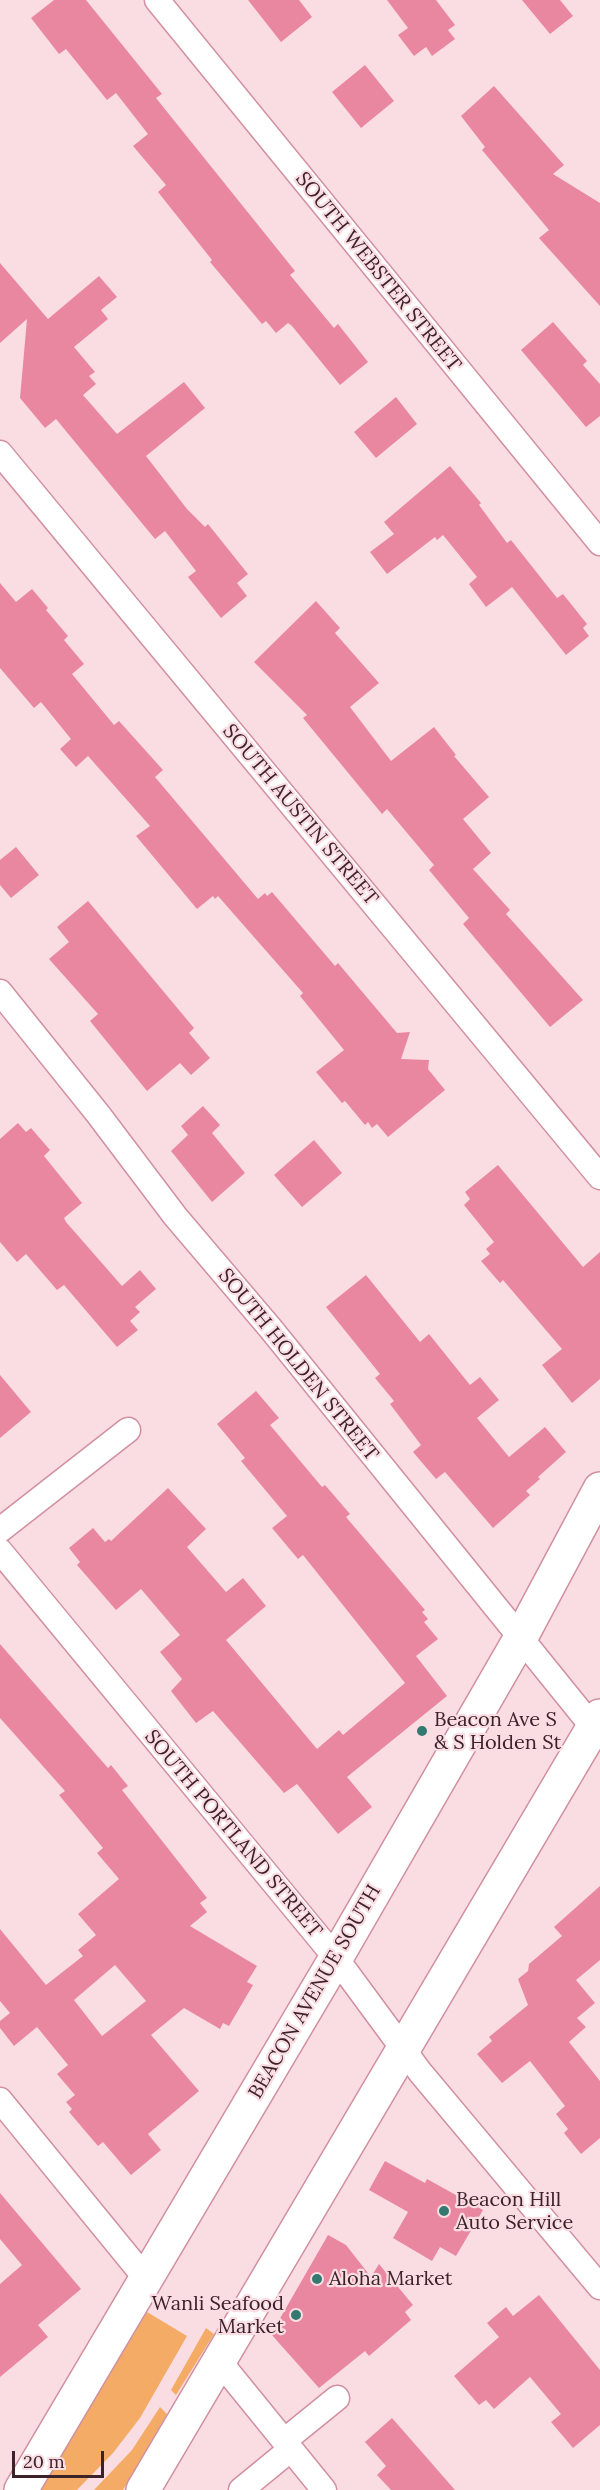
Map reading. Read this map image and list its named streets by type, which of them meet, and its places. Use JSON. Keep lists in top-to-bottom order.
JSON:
{
  "streets": {
    "main road": ["BEACON AVENUE SOUTH"],
    "street": [
      "SOUTH WEBSTER STREET",
      "SOUTH AUSTIN STREET",
      "SOUTH HOLDEN STREET",
      "SOUTH PORTLAND STREET"
    ]
  },
  "crossings": [
    ["SOUTH HOLDEN STREET", "BEACON AVENUE SOUTH"],
    ["SOUTH PORTLAND STREET", "BEACON AVENUE SOUTH"]
  ],
  "places": [
    "Beacon Ave S & S Holden St",
    "Beacon Hill Auto Service",
    "Aloha Market",
    "Wanli Seafood Market"
  ],
  "scale_bar": "20 m"
}
